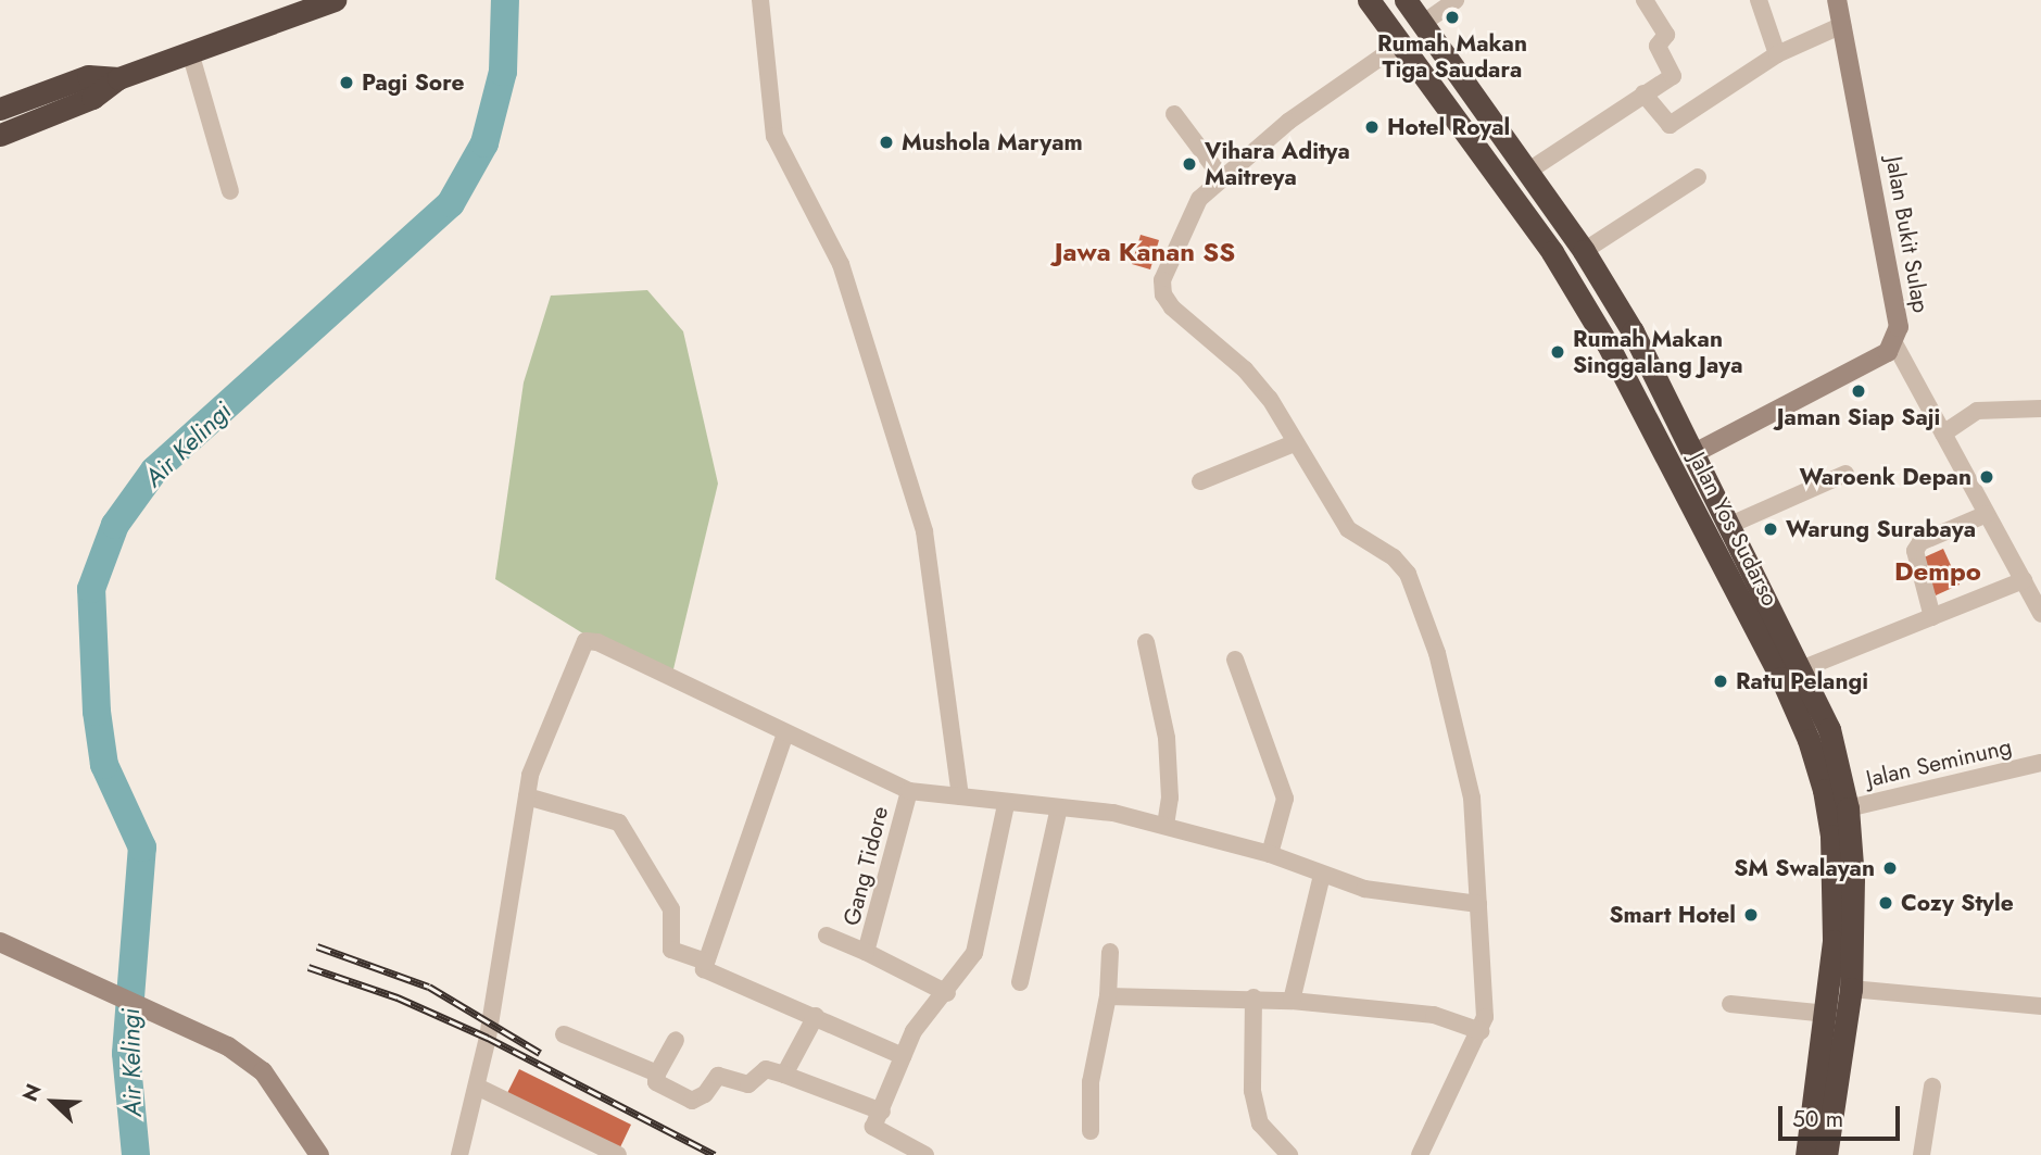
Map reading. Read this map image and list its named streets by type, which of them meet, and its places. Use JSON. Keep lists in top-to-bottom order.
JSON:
{
  "streets": {
    "highway": ["Jalan Yos Sudarso"],
    "street": ["Jalan Bukit Sulap", "Jalan Seminung", "Gang Tidore"]
  },
  "crossings": [
    ["Jalan Bukit Sulap", "Jalan Yos Sudarso"],
    ["Jalan Yos Sudarso", "Jalan Seminung"]
  ],
  "districts": ["Jawa Kanan SS", "Dempo"],
  "water": ["Air Kelingi"],
  "places": [
    "Rumah Makan Tiga Saudara",
    "Pagi Sore",
    "Hotel Royal",
    "Mushola Maryam",
    "Vihara Aditya Maitreya",
    "Rumah Makan Singgalang Jaya",
    "Jaman Siap Saji",
    "Waroenk Depan",
    "Warung Surabaya",
    "Ratu Pelangi",
    "SM Swalayan",
    "Cozy Style",
    "Smart Hotel"
  ],
  "scale_bar": "50 m",
  "north": "top left"
}
